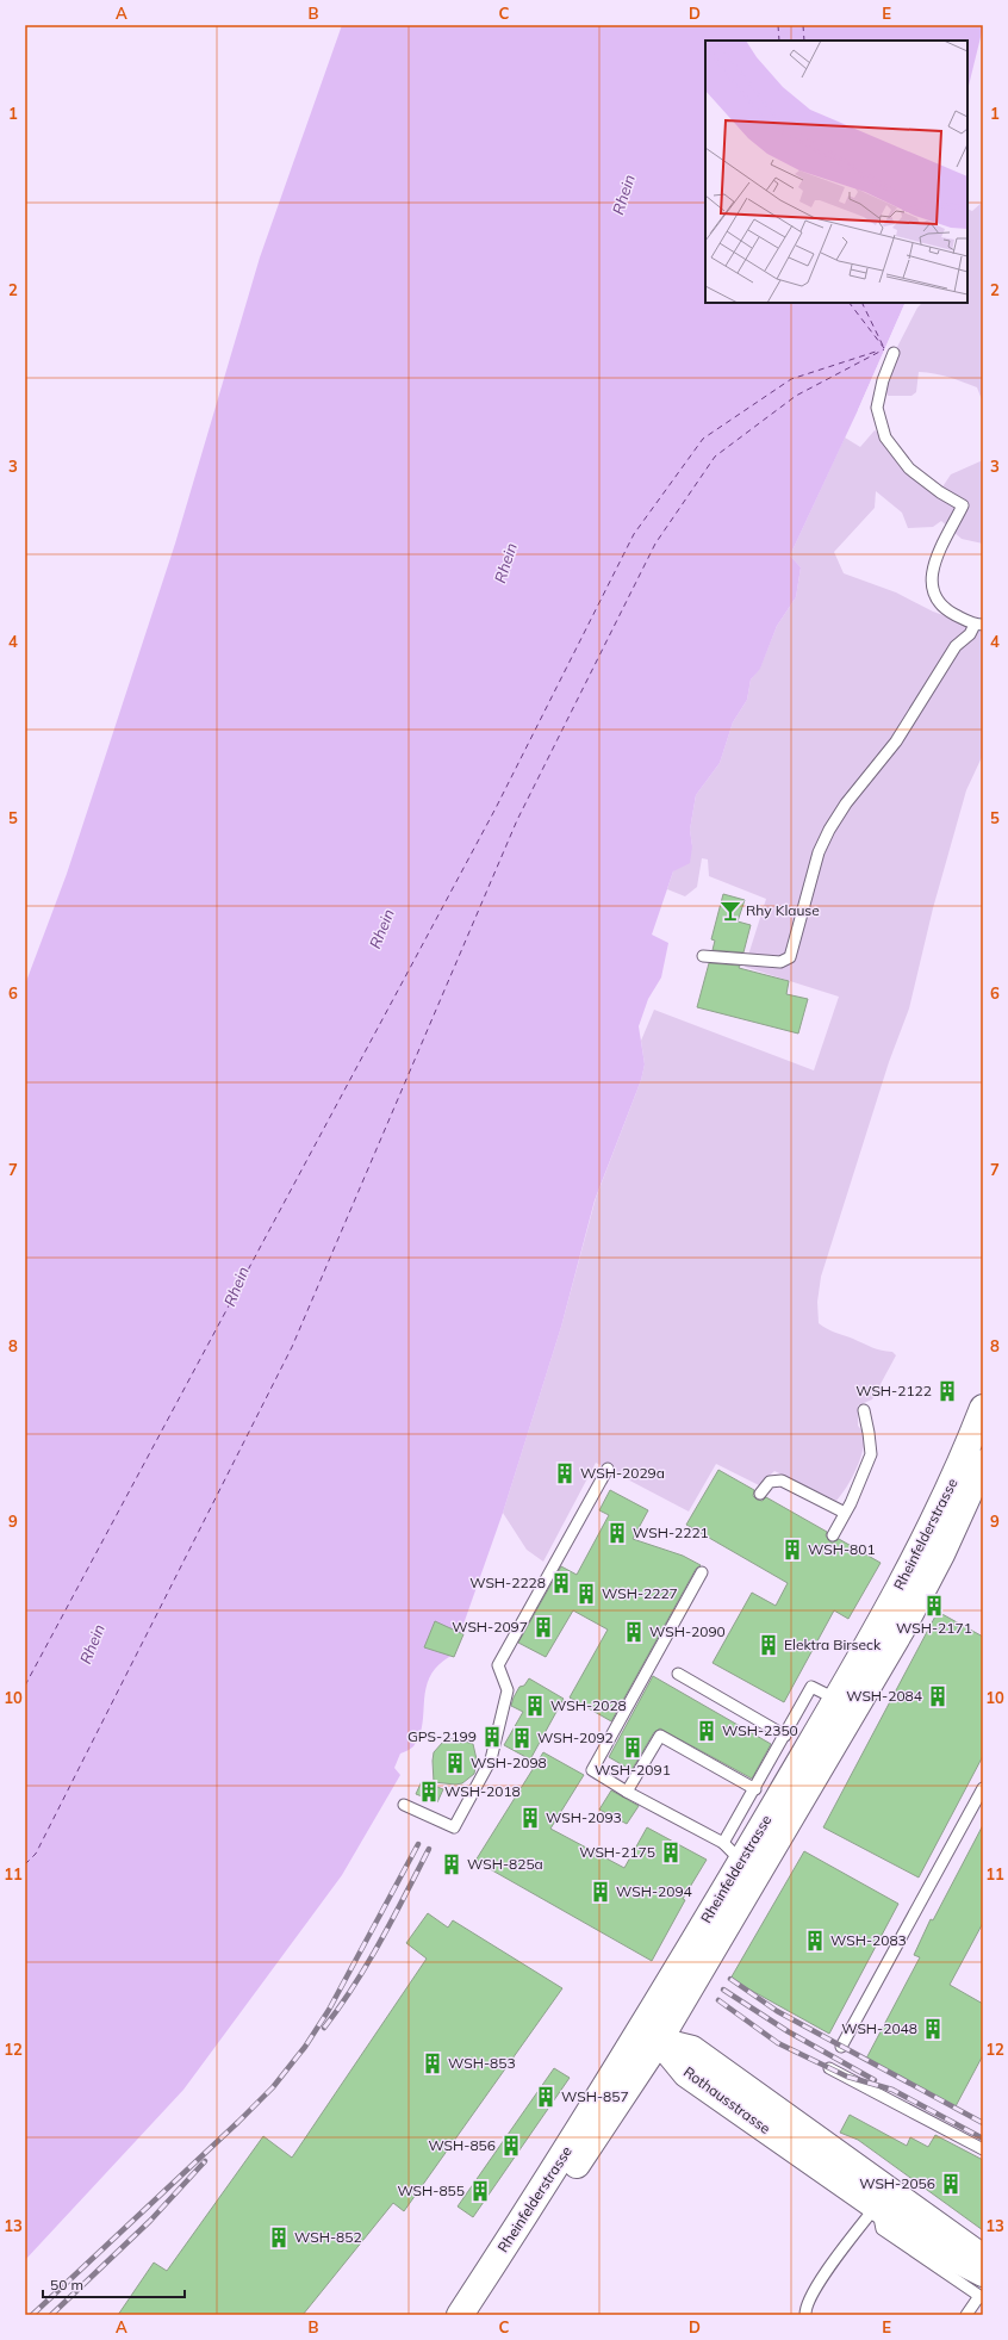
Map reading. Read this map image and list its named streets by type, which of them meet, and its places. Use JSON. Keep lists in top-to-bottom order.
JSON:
{
  "streets": {
    "main road": ["Rheinfelderstrasse", "Rothausstrasse"]
  },
  "crossings": [
    ["Rheinfelderstrasse", "Rothausstrasse"]
  ],
  "water": ["Rhein"],
  "places": {
    "bar": ["Rhy Klause"],
    "building": [
      "WSH-2122",
      "WSH-2029a",
      "WSH-2221",
      "WSH-801",
      "WSH-2228",
      "WSH-2227",
      "WSH-2171",
      "WSH-2097",
      "WSH-2090",
      "Elektra Birseck",
      "WSH-2084",
      "WSH-2028",
      "WSH-2350",
      "GPS-2199",
      "WSH-2092",
      "WSH-2091",
      "WSH-2098",
      "WSH-2018",
      "WSH-2093",
      "WSH-2175",
      "WSH-825a",
      "WSH-2094",
      "WSH-2083",
      "WSH-2048",
      "WSH-853",
      "WSH-857",
      "WSH-856",
      "WSH-2056",
      "WSH-855",
      "WSH-852"
    ]
  },
  "scale_bar": "50 m",
  "grid": {
    "columns": [
      "A",
      "B",
      "C",
      "D",
      "E"
    ],
    "rows": [
      "1",
      "2",
      "3",
      "4",
      "5",
      "6",
      "7",
      "8",
      "9",
      "10",
      "11",
      "12",
      "13"
    ]
  }
}
